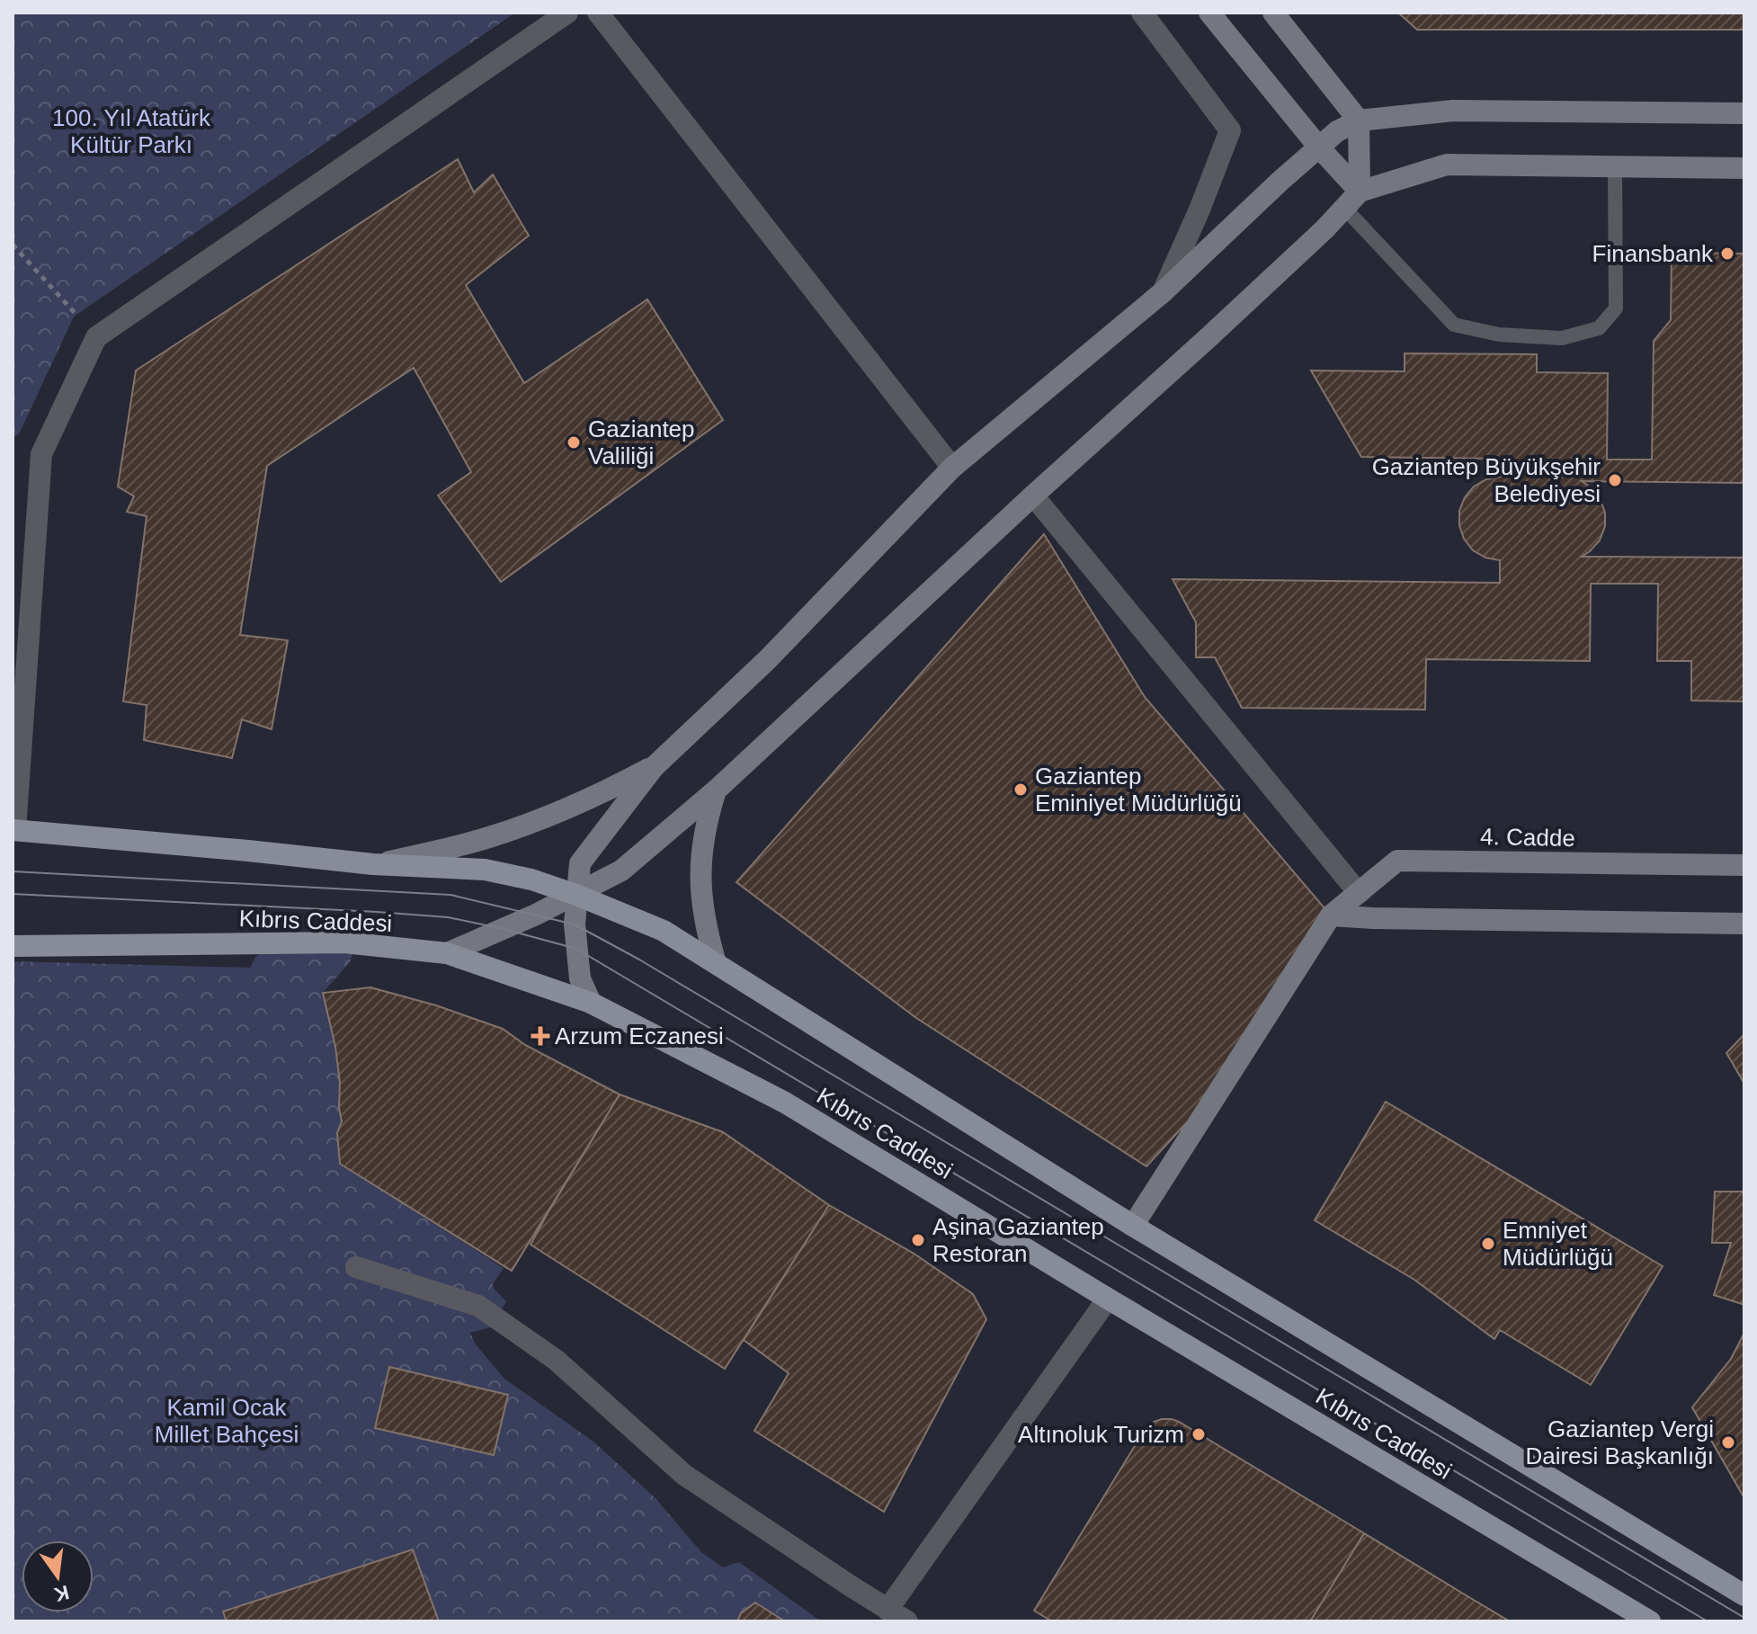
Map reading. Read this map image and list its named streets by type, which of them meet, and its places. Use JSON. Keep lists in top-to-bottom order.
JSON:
{
  "streets": {
    "main road": ["4. Cadde", "Kıbrıs Caddesi"]
  },
  "parks": ["100. Yıl Atatürk Kültür Parkı", "Kamil Ocak Millet Bahçesi"],
  "places": {
    "other": [
      "Finansbank",
      "Gaziantep Valiliği",
      "Gaziantep Büyükşehir Belediyesi",
      "Gaziantep Eminiyet Müdürlüğü",
      "Aşina Gaziantep Restoran",
      "Emniyet Müdürlüğü",
      "Altınoluk Turizm",
      "Gaziantep Vergi Dairesi Başkanlığı"
    ],
    "health": ["Arzum Eczanesi"]
  },
  "north": "bottom"
}
